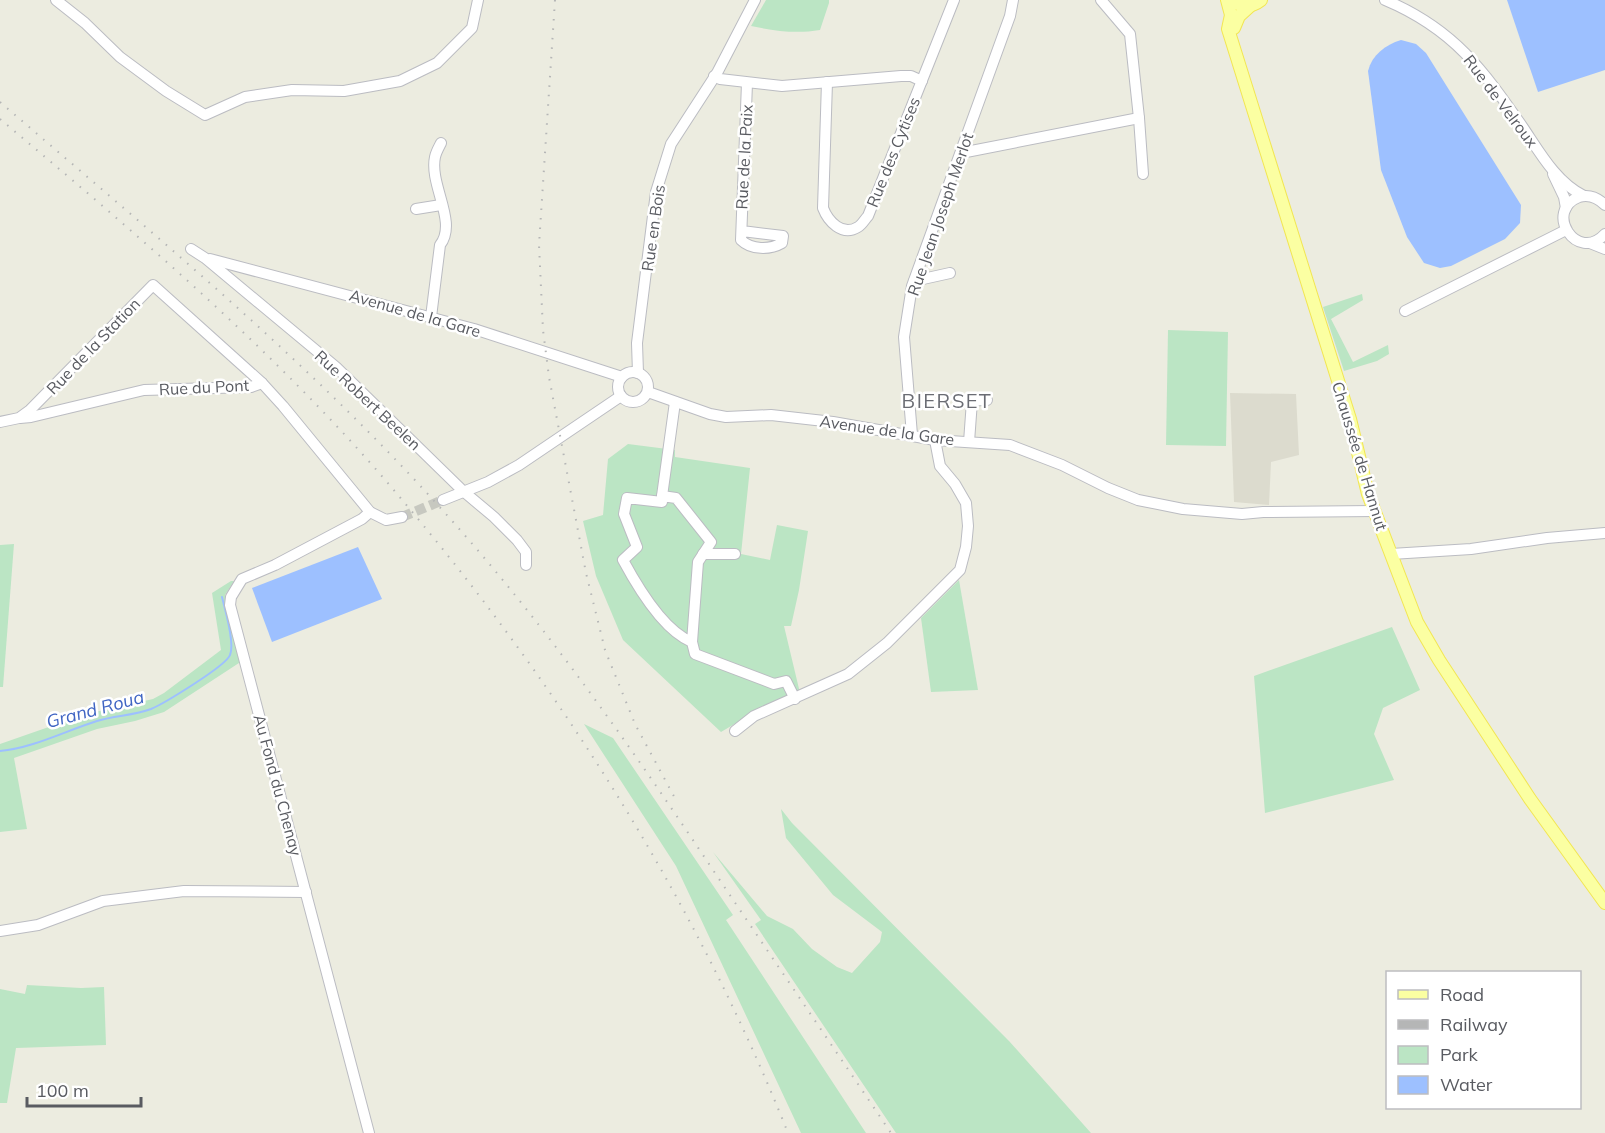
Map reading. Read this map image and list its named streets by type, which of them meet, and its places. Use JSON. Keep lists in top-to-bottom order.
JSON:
{
  "streets": {
    "main road": ["Chaussée de Hannut"],
    "street": [
      "Rue de Velroux",
      "Rue des Cytises",
      "Rue de la Paix",
      "Rue Jean Joseph Merlot",
      "Rue en Bois",
      "Avenue de la Gare",
      "Rue de la Station",
      "Rue du Pont",
      "Rue Robert Beelen",
      "Au Fond du Chenay"
    ]
  },
  "crossings": [
    ["Rue Jean Joseph Merlot", "Avenue de la Gare"],
    ["Rue en Bois", "Avenue de la Gare"],
    ["Avenue de la Gare", "Rue Robert Beelen"],
    ["Avenue de la Gare", "Chaussée de Hannut"],
    ["Rue de la Station", "Rue du Pont"],
    ["Rue du Pont", "Au Fond du Chenay"]
  ],
  "districts": ["BIERSET"],
  "water": ["Grand Roua"],
  "legend": [
    "Road",
    "Railway",
    "Park",
    "Water"
  ],
  "scale_bar": "100 m"
}
